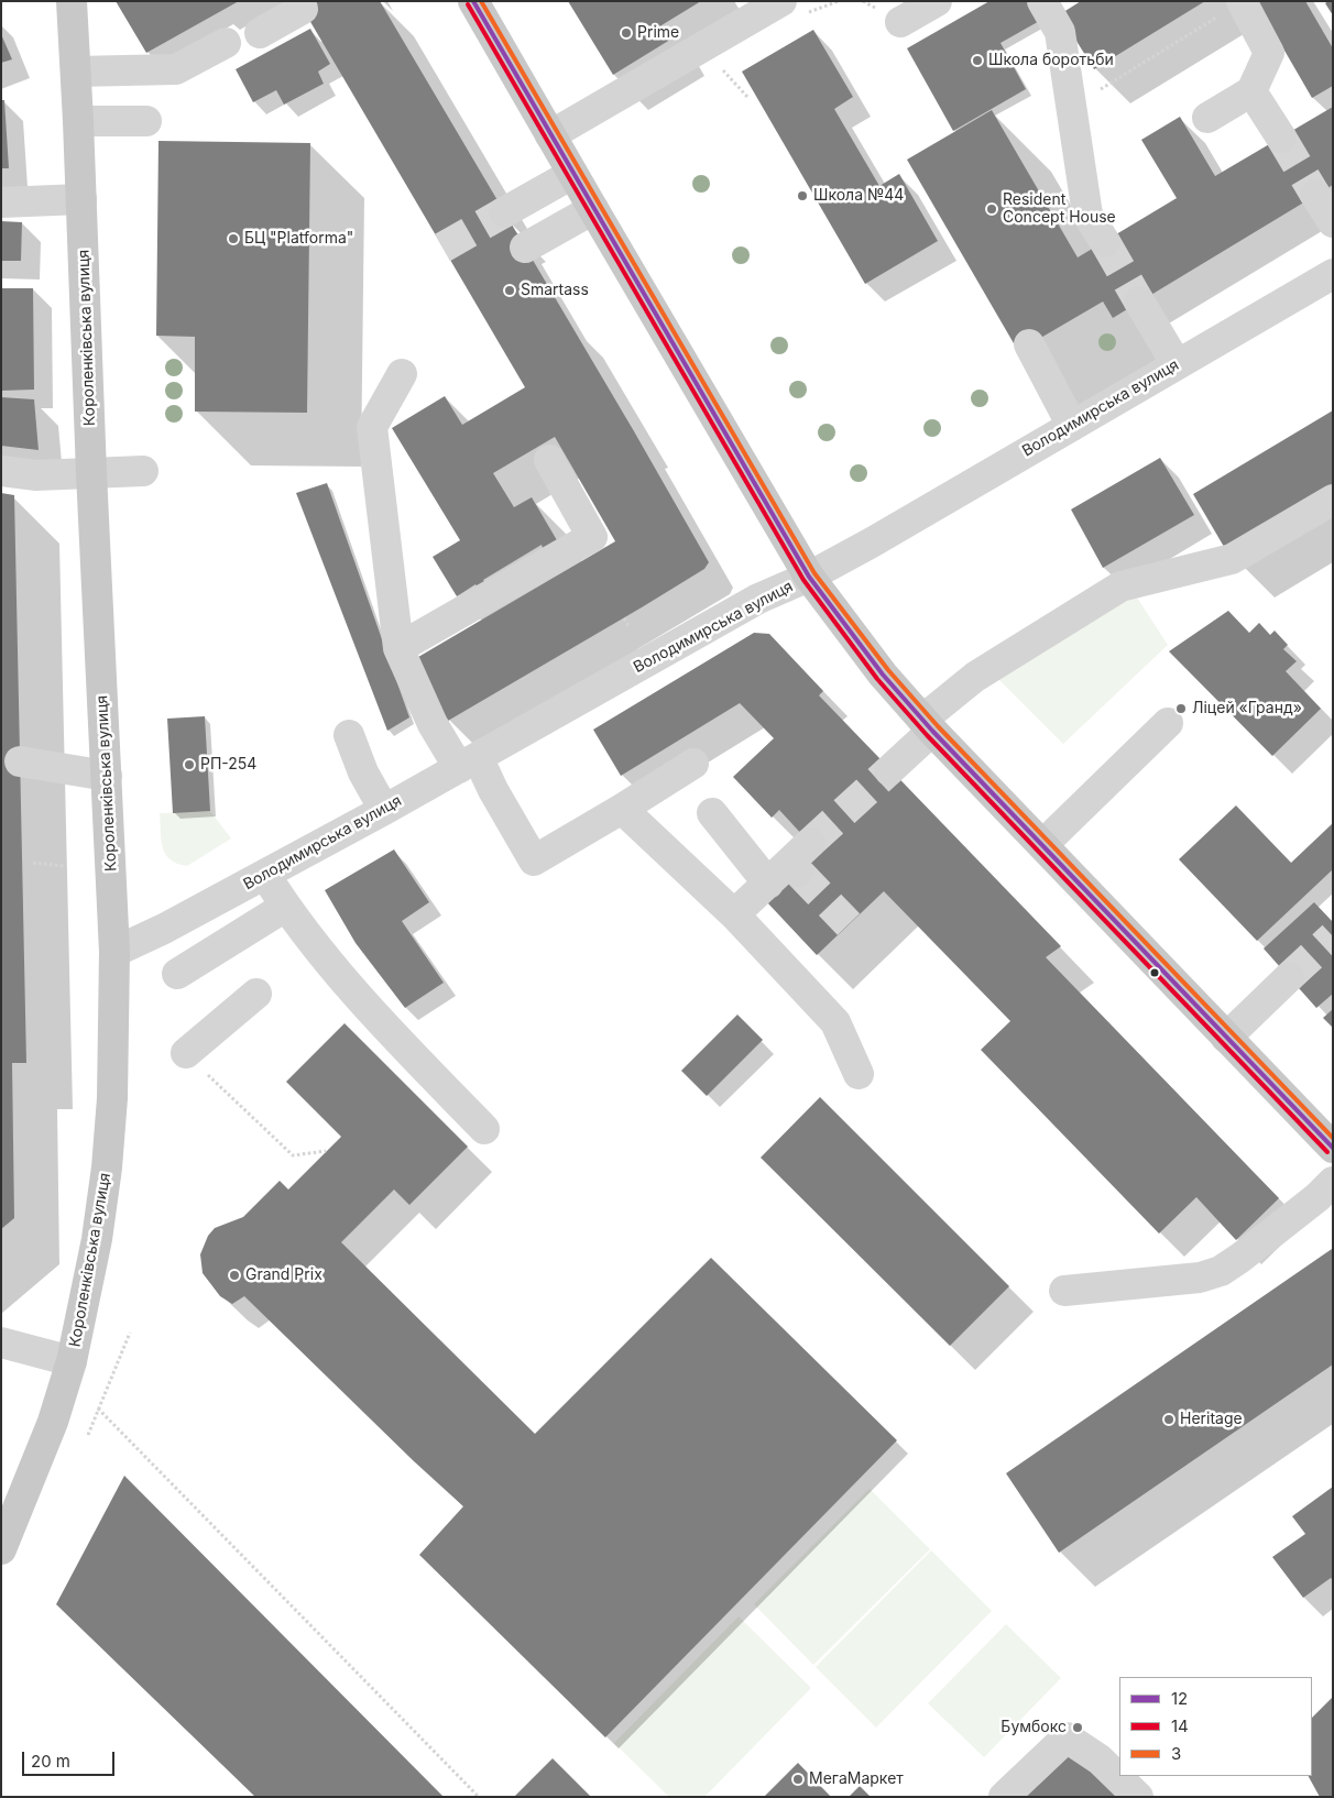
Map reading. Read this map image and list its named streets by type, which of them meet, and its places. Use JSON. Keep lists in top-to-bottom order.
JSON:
{
  "streets": {
    "main road": ["Короленківська вулиця"],
    "street": ["Володимирська вулиця"]
  },
  "crossings": [
    ["Короленківська вулиця", "Володимирська вулиця"]
  ],
  "places": [
    "Prime",
    "Школа боротьби",
    "Школа №44",
    "Resident Concept House",
    "БЦ \"Platforma\"",
    "Smartass",
    "Ліцей «Гранд»",
    "РП-254",
    "Grand Prix",
    "Heritage",
    "Бумбокс",
    "МегаМаркет"
  ],
  "lines": ["transit line 12", "transit line 3", "transit line 14"],
  "legend": ["12", "14", "3"],
  "scale_bar": "20 m"
}
